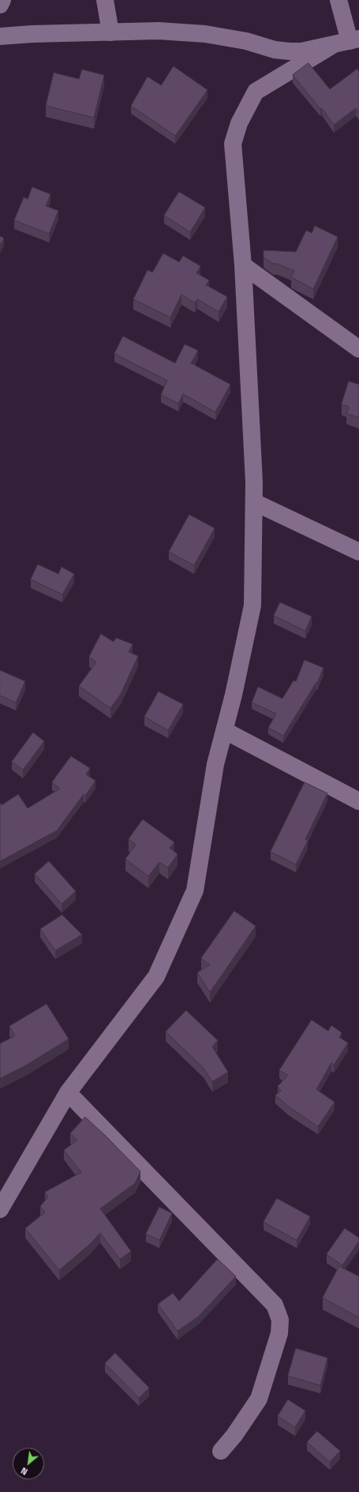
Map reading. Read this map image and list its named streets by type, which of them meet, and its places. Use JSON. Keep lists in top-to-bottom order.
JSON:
{
  "north": "bottom left"
}
